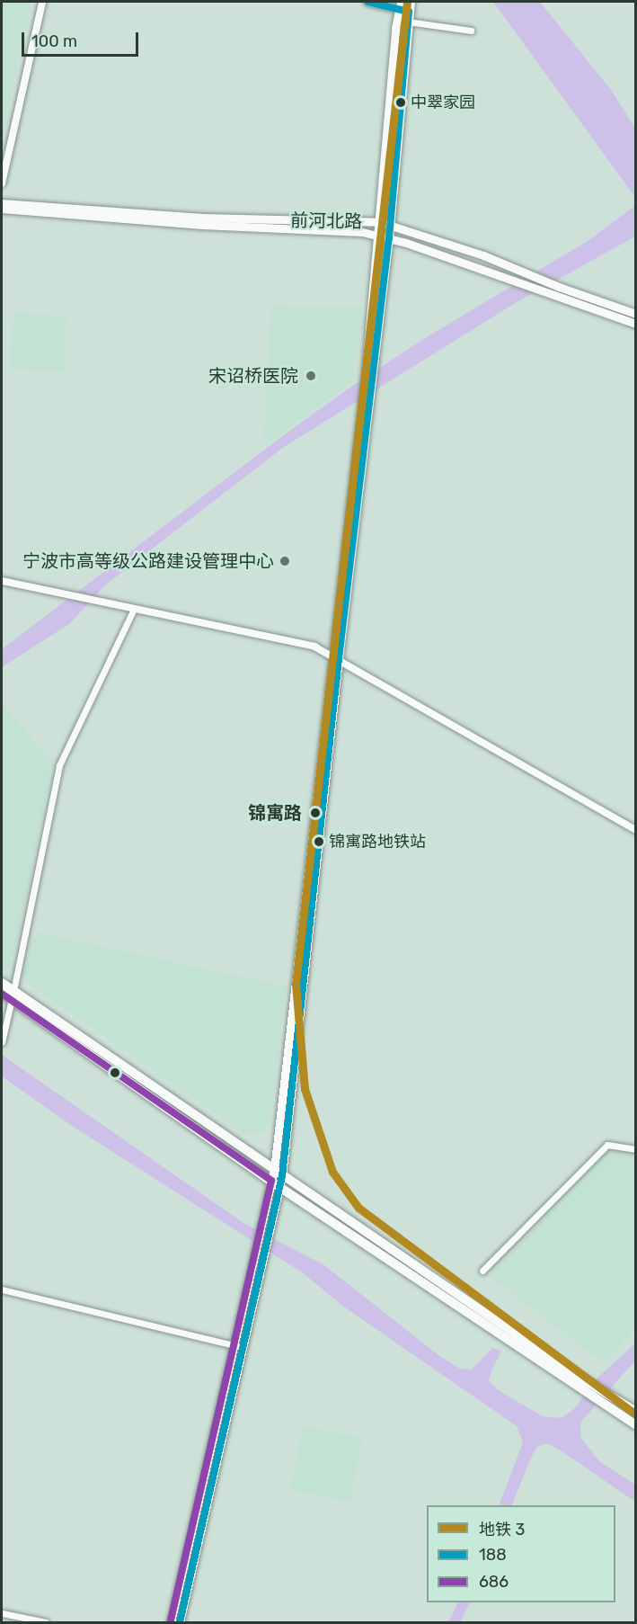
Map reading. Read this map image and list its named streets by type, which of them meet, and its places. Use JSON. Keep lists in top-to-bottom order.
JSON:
{
  "streets": {
    "main road": ["前河北路"]
  },
  "places": [
    "中翠家园",
    "宋诏桥医院",
    "宁波市高等级公路建设管理中心",
    "锦寓路",
    "锦寓路地铁站"
  ],
  "lines": ["metro line 3", "transit line 188", "transit line 686"],
  "legend": ["地铁 3", "188", "686"],
  "scale_bar": "100 m"
}
